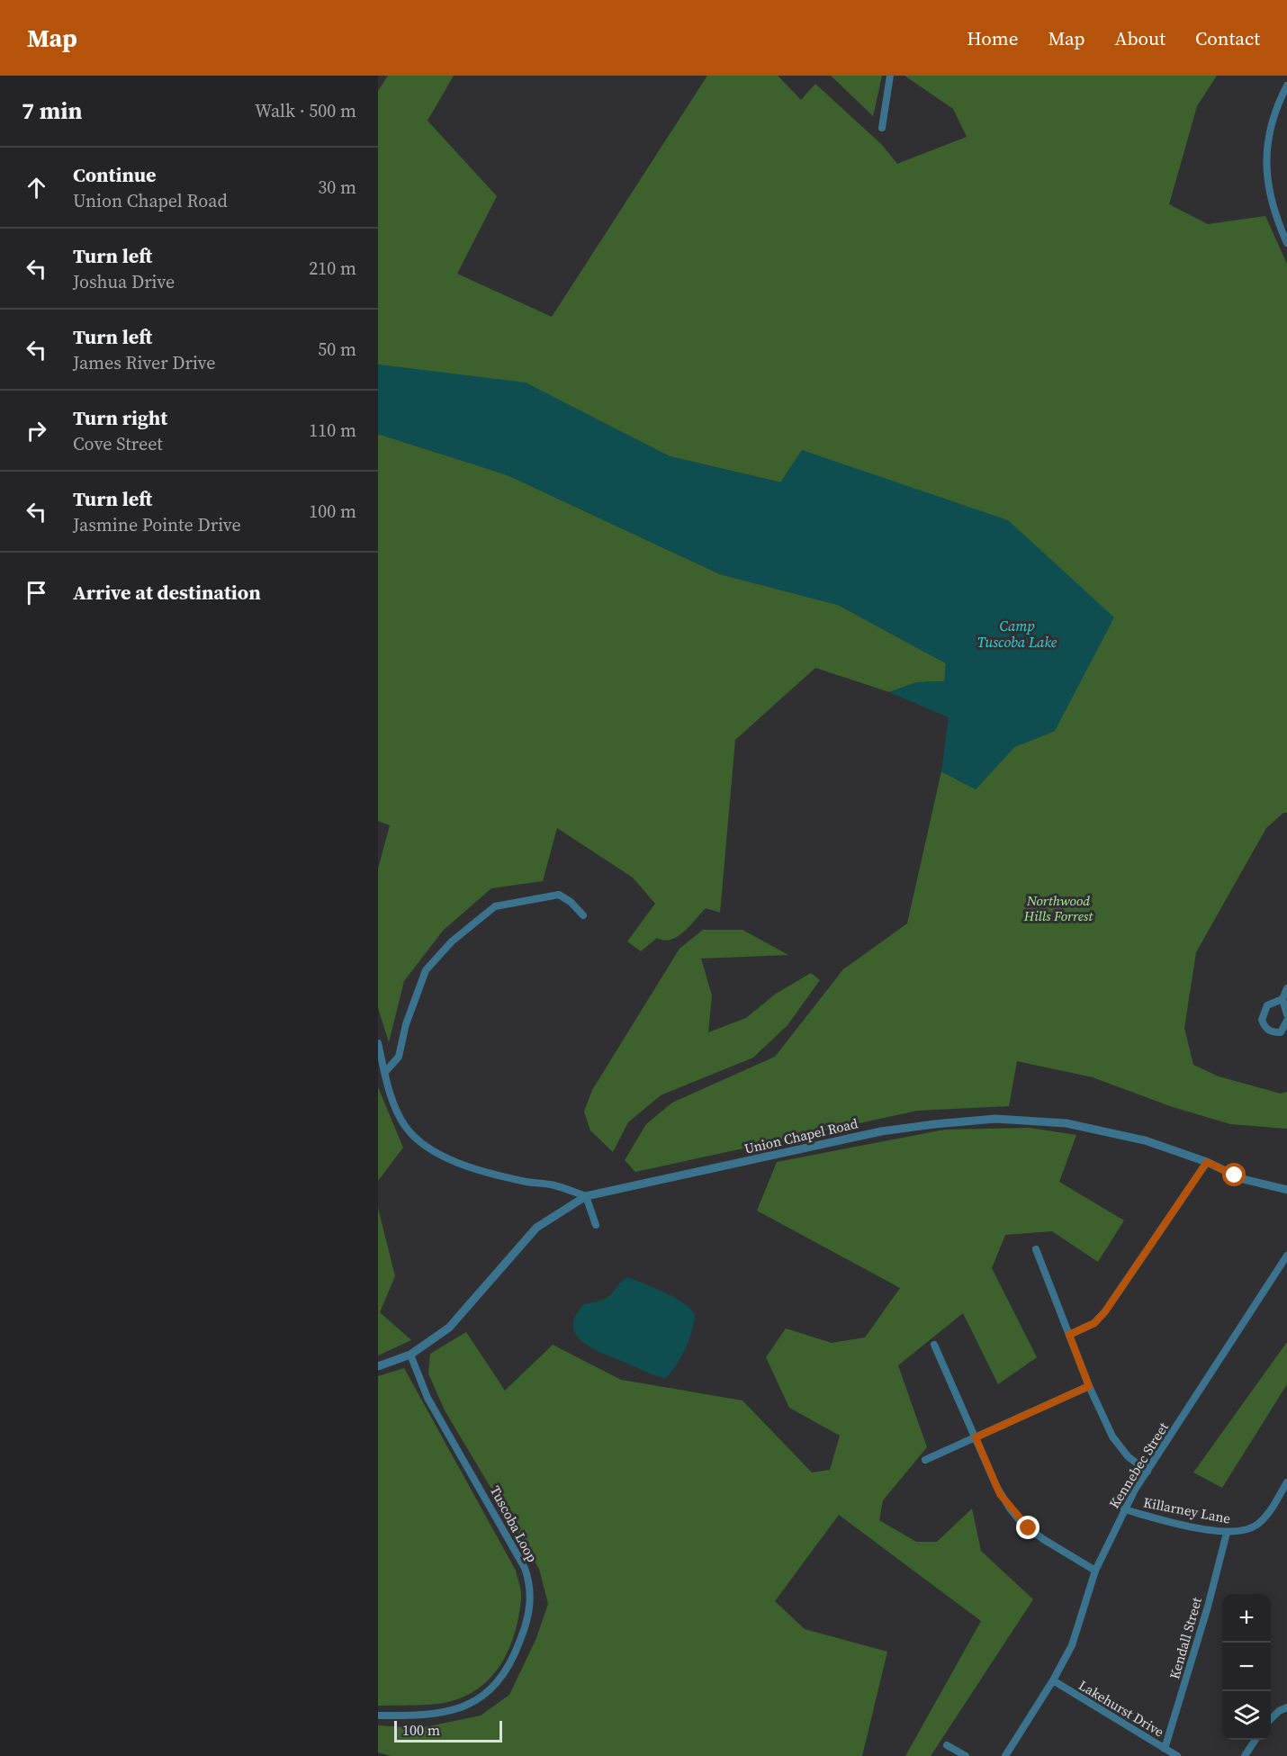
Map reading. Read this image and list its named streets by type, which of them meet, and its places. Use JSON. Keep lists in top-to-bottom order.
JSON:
{
  "streets": {
    "street": [
      "Union Chapel Road",
      "Kennebec Street",
      "Killarney Lane",
      "Tuscoba Loop",
      "Kendall Street",
      "Lakehurst Drive"
    ]
  },
  "crossings": [
    ["Union Chapel Road", "Tuscoba Loop"],
    ["Kennebec Street", "Killarney Lane"],
    ["Kennebec Street", "Lakehurst Drive"],
    ["Killarney Lane", "Kendall Street"],
    ["Kendall Street", "Lakehurst Drive"]
  ],
  "water": ["Camp Tuscoba Lake"],
  "parks": ["Northwood Hills Forrest"],
  "scale_bar": "100 m",
  "page": {
    "header": "Map",
    "nav": [
      "Home",
      "Map",
      "About",
      "Contact"
    ],
    "heading": ["7 min", "Walk · 500 m"],
    "list": [
      ["Continue", "Union Chapel Road", "30 m"],
      ["Turn left", "Joshua Drive", "210 m"],
      ["Turn left", "James River Drive", "50 m"],
      ["Turn right", "Cove Street", "110 m"],
      ["Turn left", "Jasmine Pointe Drive", "100 m"],
      "Arrive at destination"
    ],
    "map_buttons": ["+", "−"],
    "scale": "100 m"
  }
}
